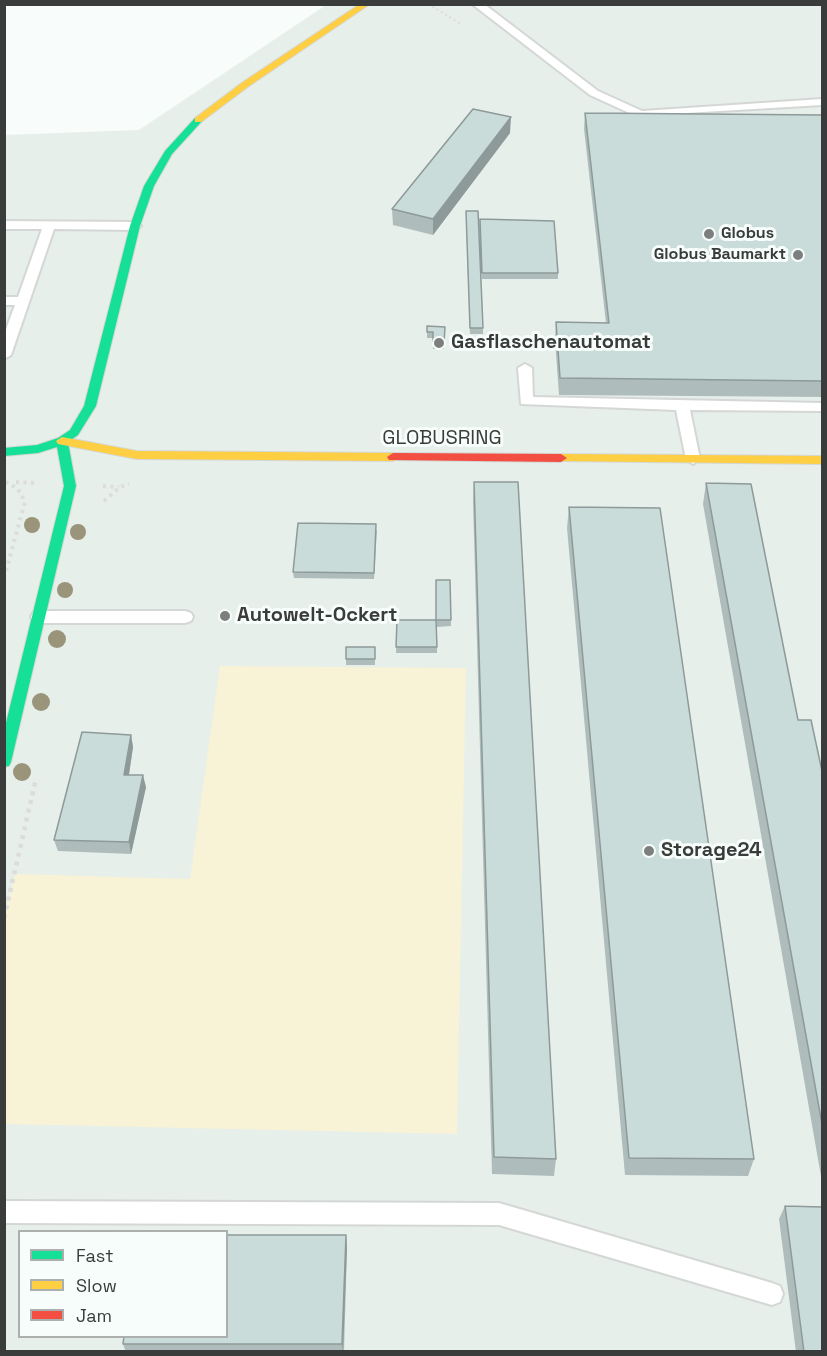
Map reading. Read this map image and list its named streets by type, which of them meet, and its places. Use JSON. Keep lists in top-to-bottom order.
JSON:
{
  "streets": {
    "street": ["GLOBUSRING"]
  },
  "places": [
    "Globus",
    "Globus Baumarkt",
    "Gasflaschenautomat",
    "Autowelt-Ockert",
    "Storage24"
  ],
  "legend": ["Fast", "Slow", "Jam"]
}
